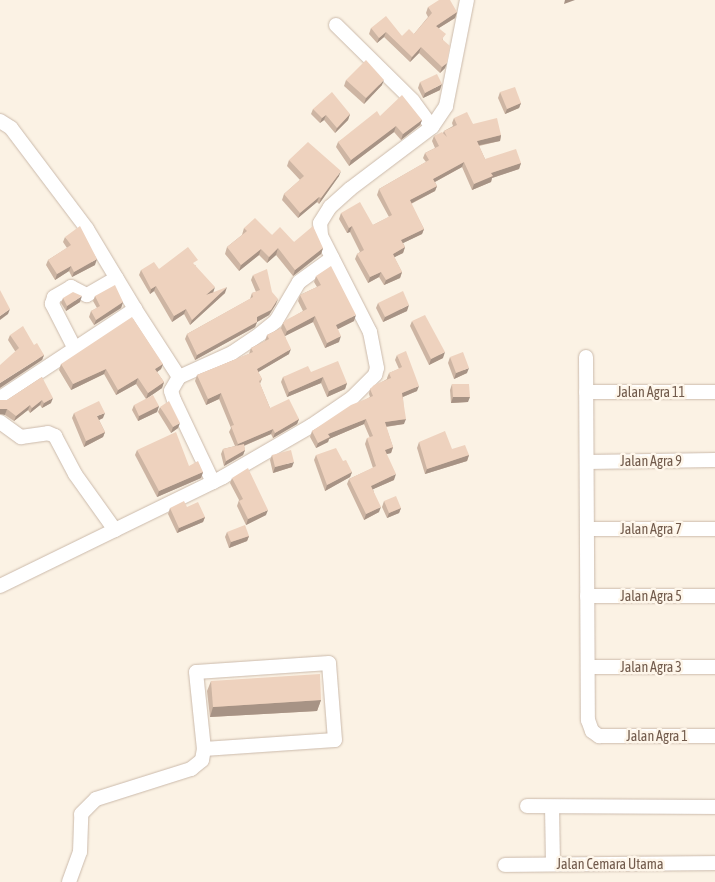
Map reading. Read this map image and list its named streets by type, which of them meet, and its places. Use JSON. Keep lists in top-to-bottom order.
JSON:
{
  "streets": {
    "street": [
      "Jalan Agra 11",
      "Jalan Agra 9",
      "Jalan Agra 7",
      "Jalan Agra 5",
      "Jalan Agra 3",
      "Jalan Agra 1",
      "Jalan Cemara Utama"
    ]
  },
  "crossings": [
    ["Jalan Agra 3", "Jalan Agra 1"]
  ]
}
